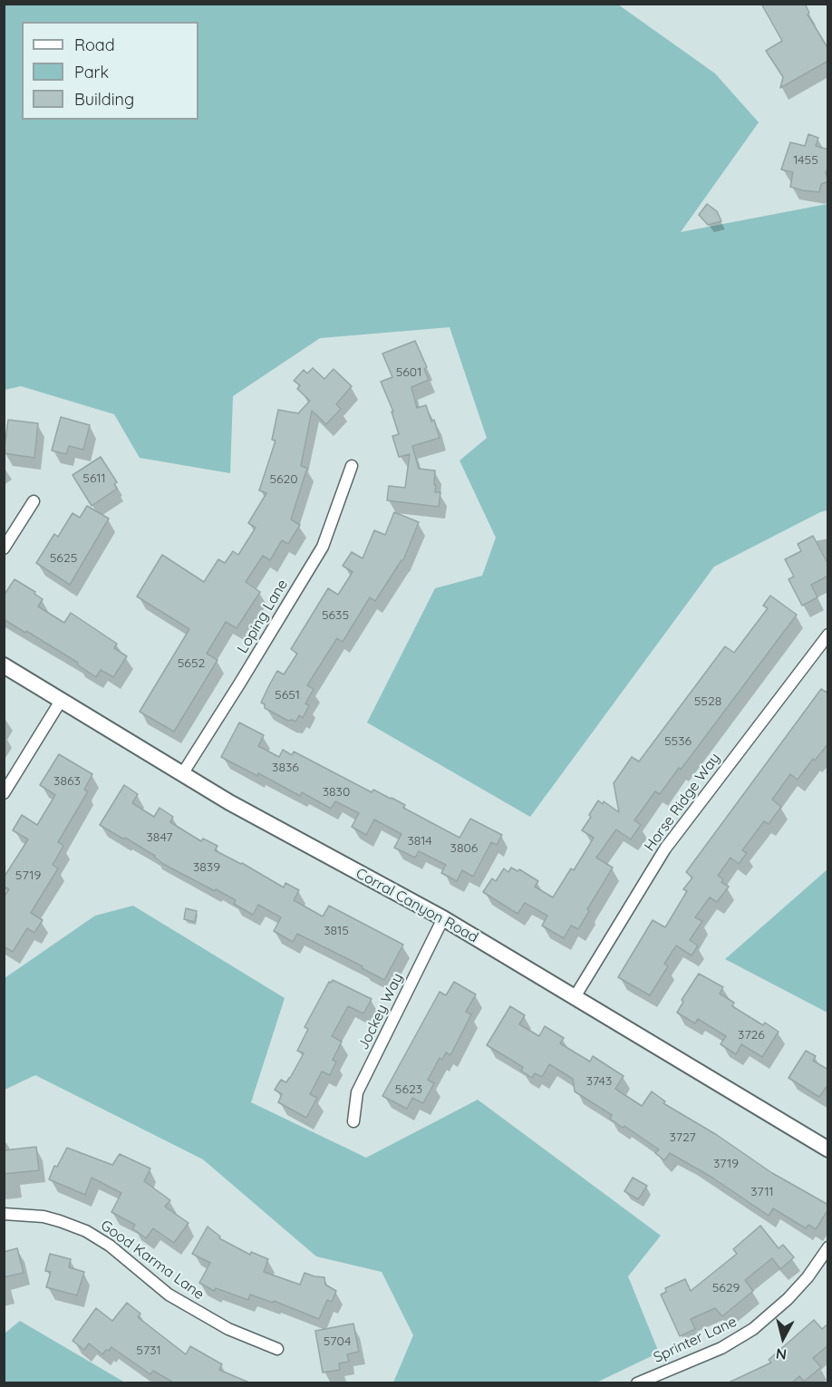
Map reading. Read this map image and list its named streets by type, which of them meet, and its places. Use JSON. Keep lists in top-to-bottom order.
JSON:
{
  "streets": {
    "main road": ["Corral Canyon Road"],
    "street": [
      "Loping Lane",
      "Horse Ridge Way",
      "Jockey Way",
      "Good Karma Lane",
      "Sprinter Lane"
    ]
  },
  "crossings": [
    ["Loping Lane", "Corral Canyon Road"],
    ["Horse Ridge Way", "Corral Canyon Road"],
    ["Corral Canyon Road", "Jockey Way"]
  ],
  "house_numbers": [
    "1455",
    "5601",
    "5611",
    "5620",
    "5625",
    "5635",
    "5652",
    "5651",
    "5528",
    "5536",
    "3836",
    "3863",
    "3830",
    "3847",
    "3814",
    "3806",
    "3839",
    "5719",
    "3815",
    "3726",
    "3743",
    "5623",
    "3727",
    "3719",
    "3711",
    "5629",
    "5704",
    "5731"
  ],
  "legend": ["Road", "Park", "Building"],
  "north": "bottom"
}
